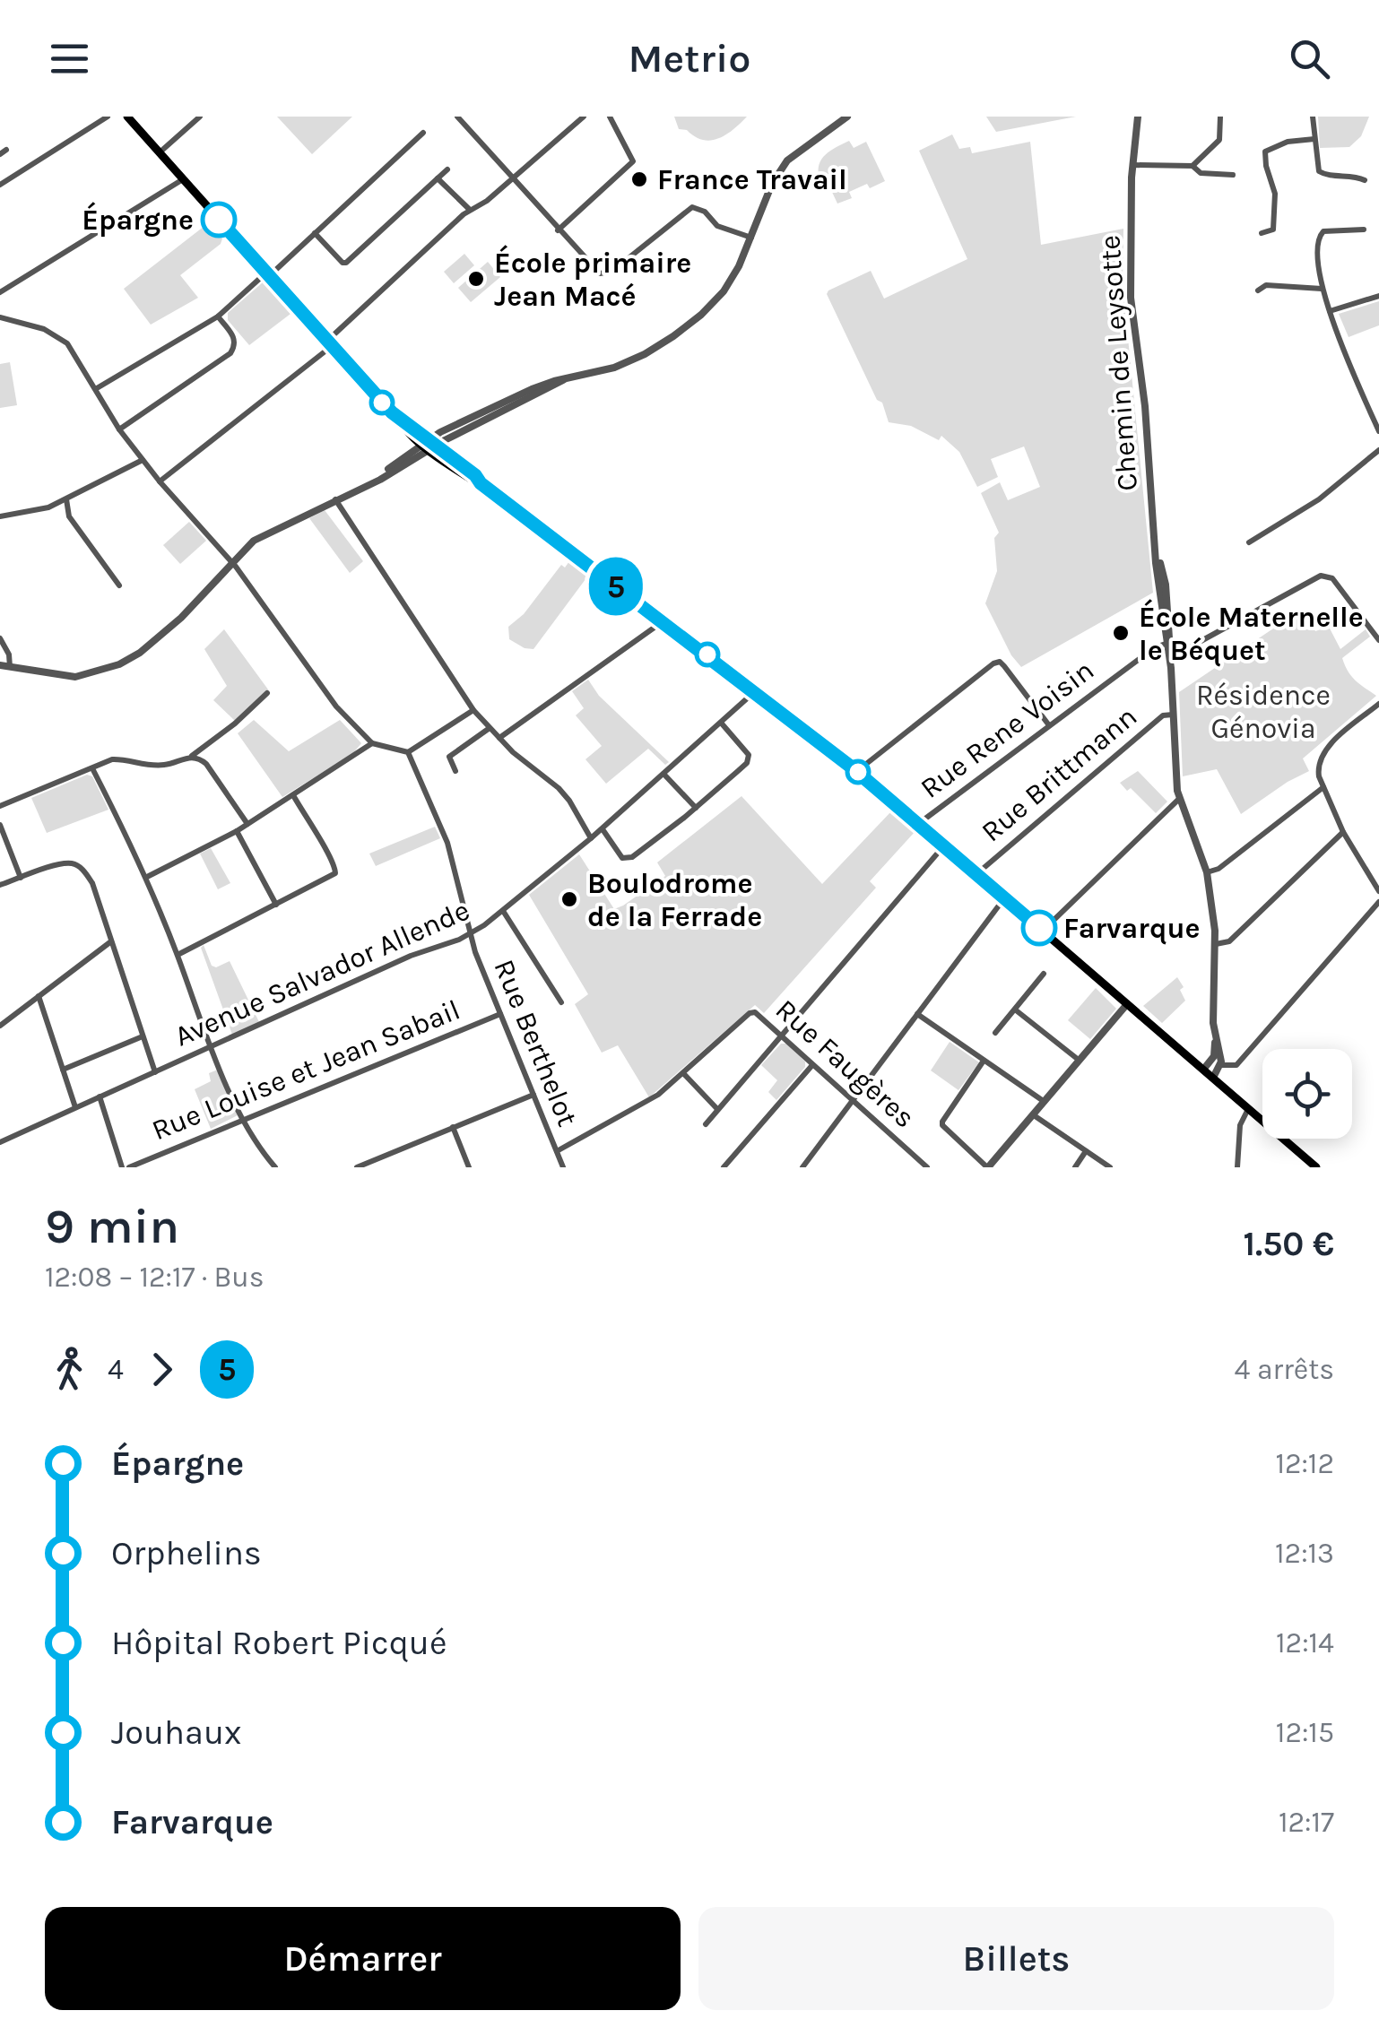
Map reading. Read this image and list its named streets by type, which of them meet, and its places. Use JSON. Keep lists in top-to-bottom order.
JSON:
{
  "streets": {
    "street": [
      "Chemin de Leysotte",
      "Rue Rene Voisin",
      "Rue Brittmann",
      "Avenue Salvador Allende",
      "Rue Berthelot",
      "Rue Faugères",
      "Rue Louise et Jean Sabail"
    ]
  },
  "crossings": [
    ["Chemin de Leysotte", "Rue Rene Voisin"],
    ["Chemin de Leysotte", "Rue Brittmann"],
    ["Avenue Salvador Allende", "Rue Berthelot"],
    ["Rue Berthelot", "Rue Faugères"],
    ["Rue Berthelot", "Rue Louise et Jean Sabail"]
  ],
  "parks": ["Résidence Génovia"],
  "places": [
    "France Travail",
    "Épargne",
    "École primaire Jean Macé",
    "École Maternelle le Béquet",
    "Boulodrome de la Ferrade",
    "Farvarque"
  ],
  "lines": ["bus line 5"],
  "page": {
    "header": "Metrio",
    "on_map": "5",
    "heading": ["9 min", "12:08 – 12:17 · Bus", "1.50 €"],
    "legs": ["4", "5", "4 arrêts"],
    "list": [
      {
        "name": "Épargne",
        "value": "12:12"
      },
      {
        "name": "Orphelins",
        "value": "12:13"
      },
      {
        "name": "Hôpital Robert Picqué",
        "value": "12:14"
      },
      {
        "name": "Jouhaux",
        "value": "12:15"
      },
      {
        "name": "Farvarque",
        "value": "12:17"
      }
    ],
    "buttons": ["Démarrer", "Billets"]
  }
}
